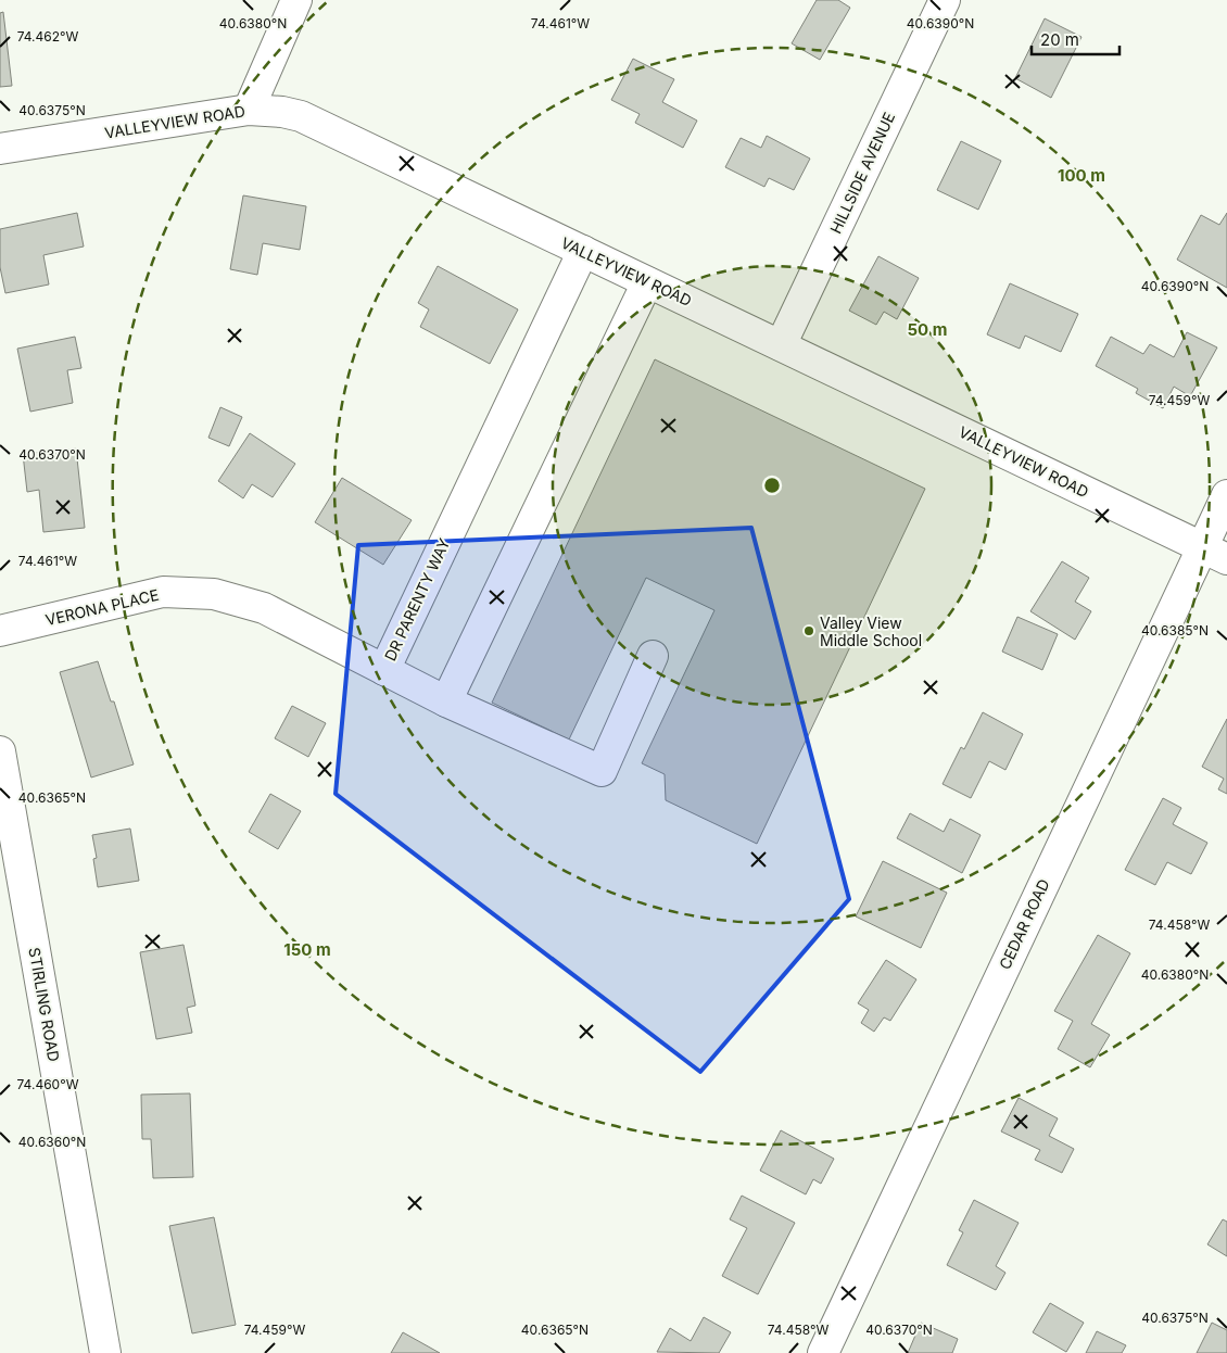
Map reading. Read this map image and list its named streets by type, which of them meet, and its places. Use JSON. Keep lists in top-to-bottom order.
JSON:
{
  "streets": {
    "street": [
      "VALLEYVIEW ROAD",
      "HILLSIDE AVENUE",
      "DR PARENTY WAY",
      "VERONA PLACE",
      "CEDAR ROAD",
      "STIRLING ROAD"
    ]
  },
  "crossings": [
    ["VALLEYVIEW ROAD", "HILLSIDE AVENUE"],
    ["VALLEYVIEW ROAD", "DR PARENTY WAY"],
    ["VALLEYVIEW ROAD", "CEDAR ROAD"],
    ["DR PARENTY WAY", "VERONA PLACE"]
  ],
  "places": ["Valley View Middle School"],
  "scale_bar": "20 m",
  "coordinates": [
    "40.6380°N",
    "74.461°W",
    "40.6390°N",
    "74.462°W",
    "40.6375°N",
    "74.459°W",
    "40.6370°N",
    "40.6385°N",
    "40.6365°N",
    "74.458°W",
    "74.460°W",
    "40.6360°N"
  ],
  "rings": ["100 m", "50 m", "150 m"]
}
